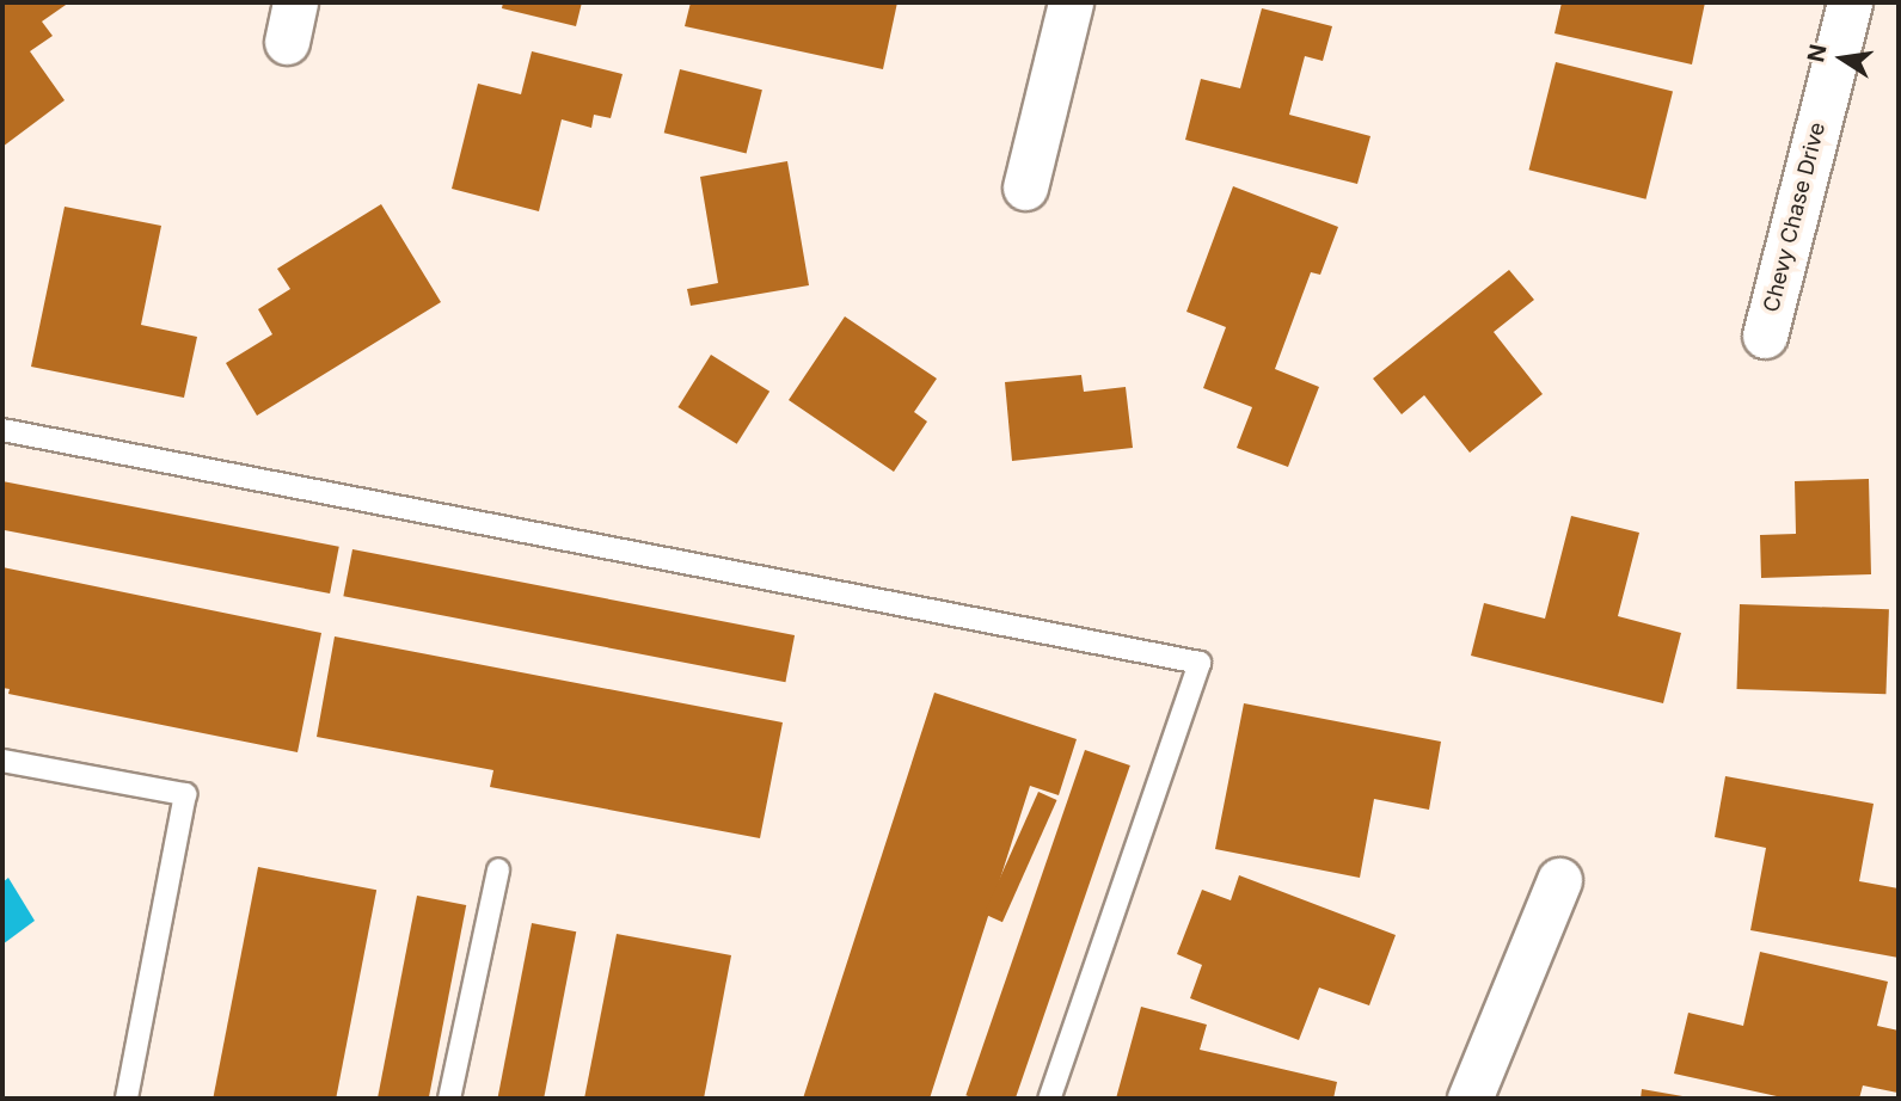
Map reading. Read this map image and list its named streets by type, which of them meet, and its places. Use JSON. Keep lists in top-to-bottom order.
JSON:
{
  "streets": {
    "street": ["Chevy Chase Drive"]
  },
  "north": "left"
}
